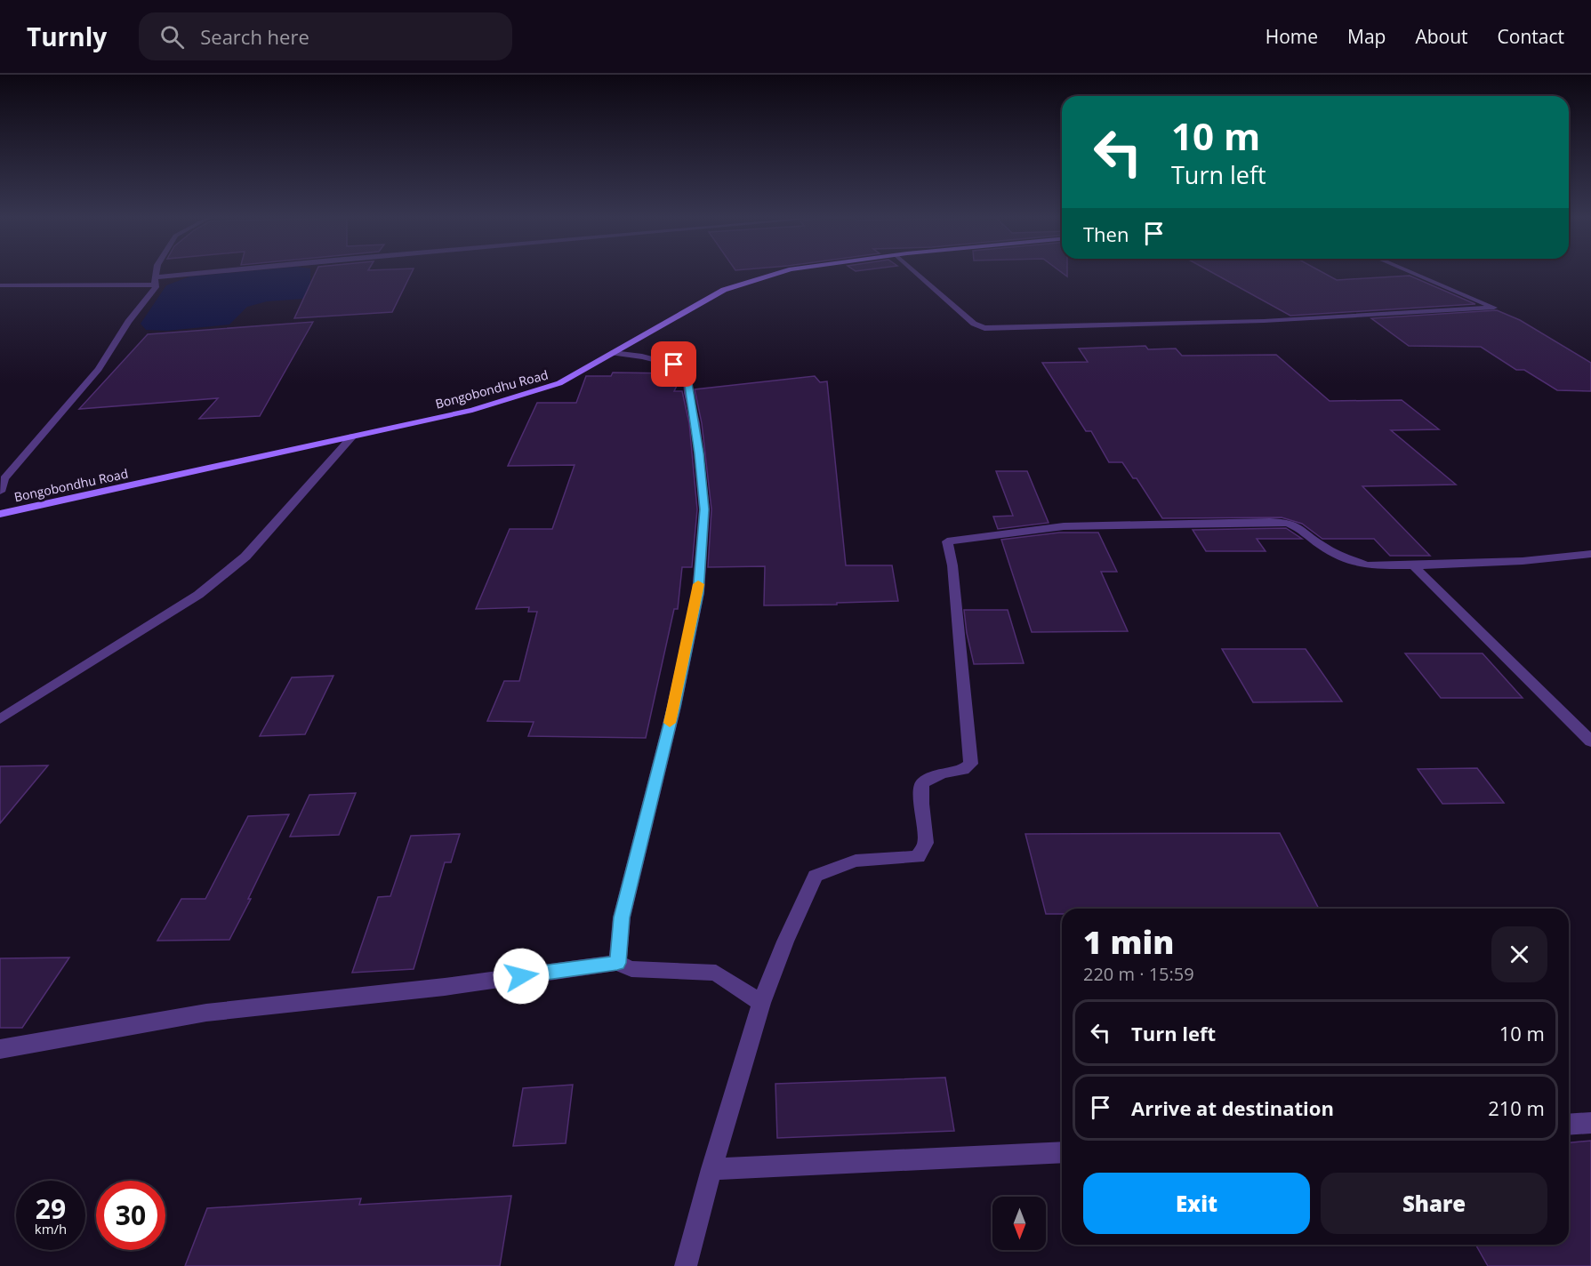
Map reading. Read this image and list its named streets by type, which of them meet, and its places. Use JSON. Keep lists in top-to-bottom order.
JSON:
{
  "streets": {
    "street": ["Bongobondhu Road"]
  },
  "north": "bottom",
  "page": {
    "header": "Turnly",
    "search": "Search here",
    "nav": [
      "Home",
      "Map",
      "About",
      "Contact"
    ],
    "turn": ["10 m", "Turn left"],
    "then": "Then",
    "heading": ["1 min", "220 m · 15:59"],
    "list": [
      {
        "name": "Turn left",
        "value": "10 m"
      },
      {
        "name": "Arrive at destination",
        "value": "210 m"
      }
    ],
    "buttons": ["Exit", "Share"],
    "speed": "29 km/h",
    "limit": "30"
  }
}
